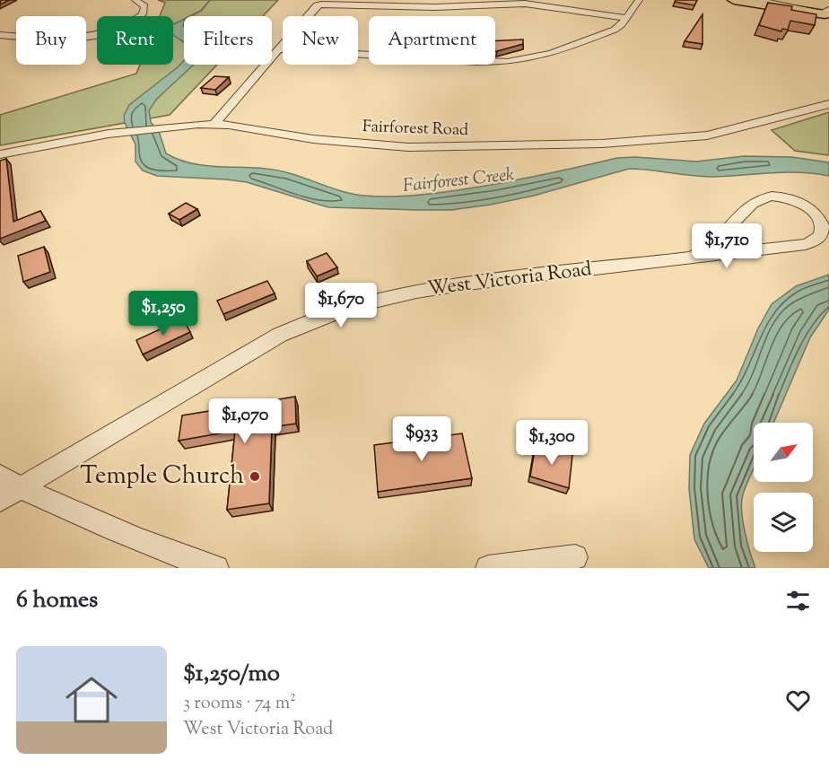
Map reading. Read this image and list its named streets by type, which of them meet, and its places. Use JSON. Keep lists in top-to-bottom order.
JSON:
{
  "streets": {
    "street": ["Fairforest Road", "West Victoria Road"]
  },
  "water": ["Fairforest Creek"],
  "places": ["Temple Church"],
  "north": "top right",
  "page": {
    "chip": [
      "Buy",
      "Rent",
      "Filters",
      "New",
      "Apartment"
    ],
    "price": [
      "$1,710",
      "$1,670",
      "$1,250",
      "$1,070",
      "$933",
      "$1,300"
    ],
    "heading": "6 homes",
    "list": [
      {
        "name": "$1,250/mo",
        "note": "3 rooms · 74 m² · West Victoria Road"
      }
    ]
  }
}
